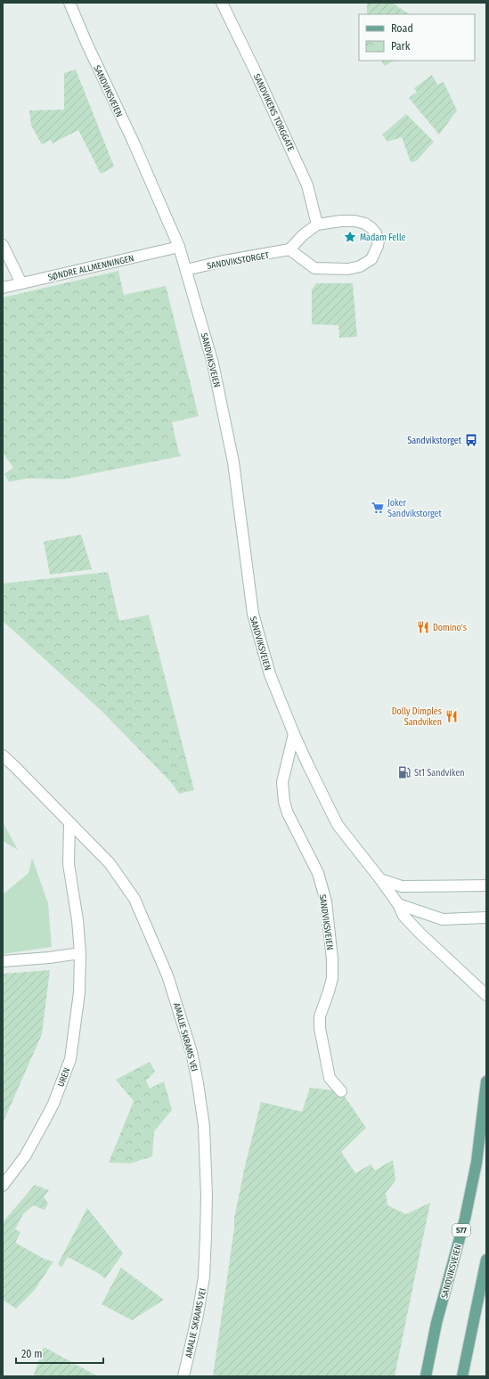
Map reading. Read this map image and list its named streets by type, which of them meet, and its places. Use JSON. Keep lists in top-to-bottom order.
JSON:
{
  "streets": {
    "main road": ["SANDVIKSVEIEN", "577"],
    "street": [
      "SANDVIKENS TORGGATE",
      "SANDVIKSTORGET",
      "SØNDRE ALLMENNINGEN",
      "AMALIE SKRAMS VEI",
      "UREN"
    ]
  },
  "crossings": [
    ["SANDVIKSVEIEN", "SANDVIKSTORGET"],
    ["SANDVIKSVEIEN", "SØNDRE ALLMENNINGEN"],
    ["AMALIE SKRAMS VEI", "UREN"]
  ],
  "places": {
    "place": ["Madam Felle"],
    "bus stop": ["Sandvikstorget"],
    "supermarket": ["Joker Sandvikstorget"],
    "restaurant": ["Domino's", "Dolly Dimples Sandviken"],
    "fuel station": ["St1 Sandviken"]
  },
  "legend": ["Road", "Park"],
  "scale_bar": "20 m"
}
